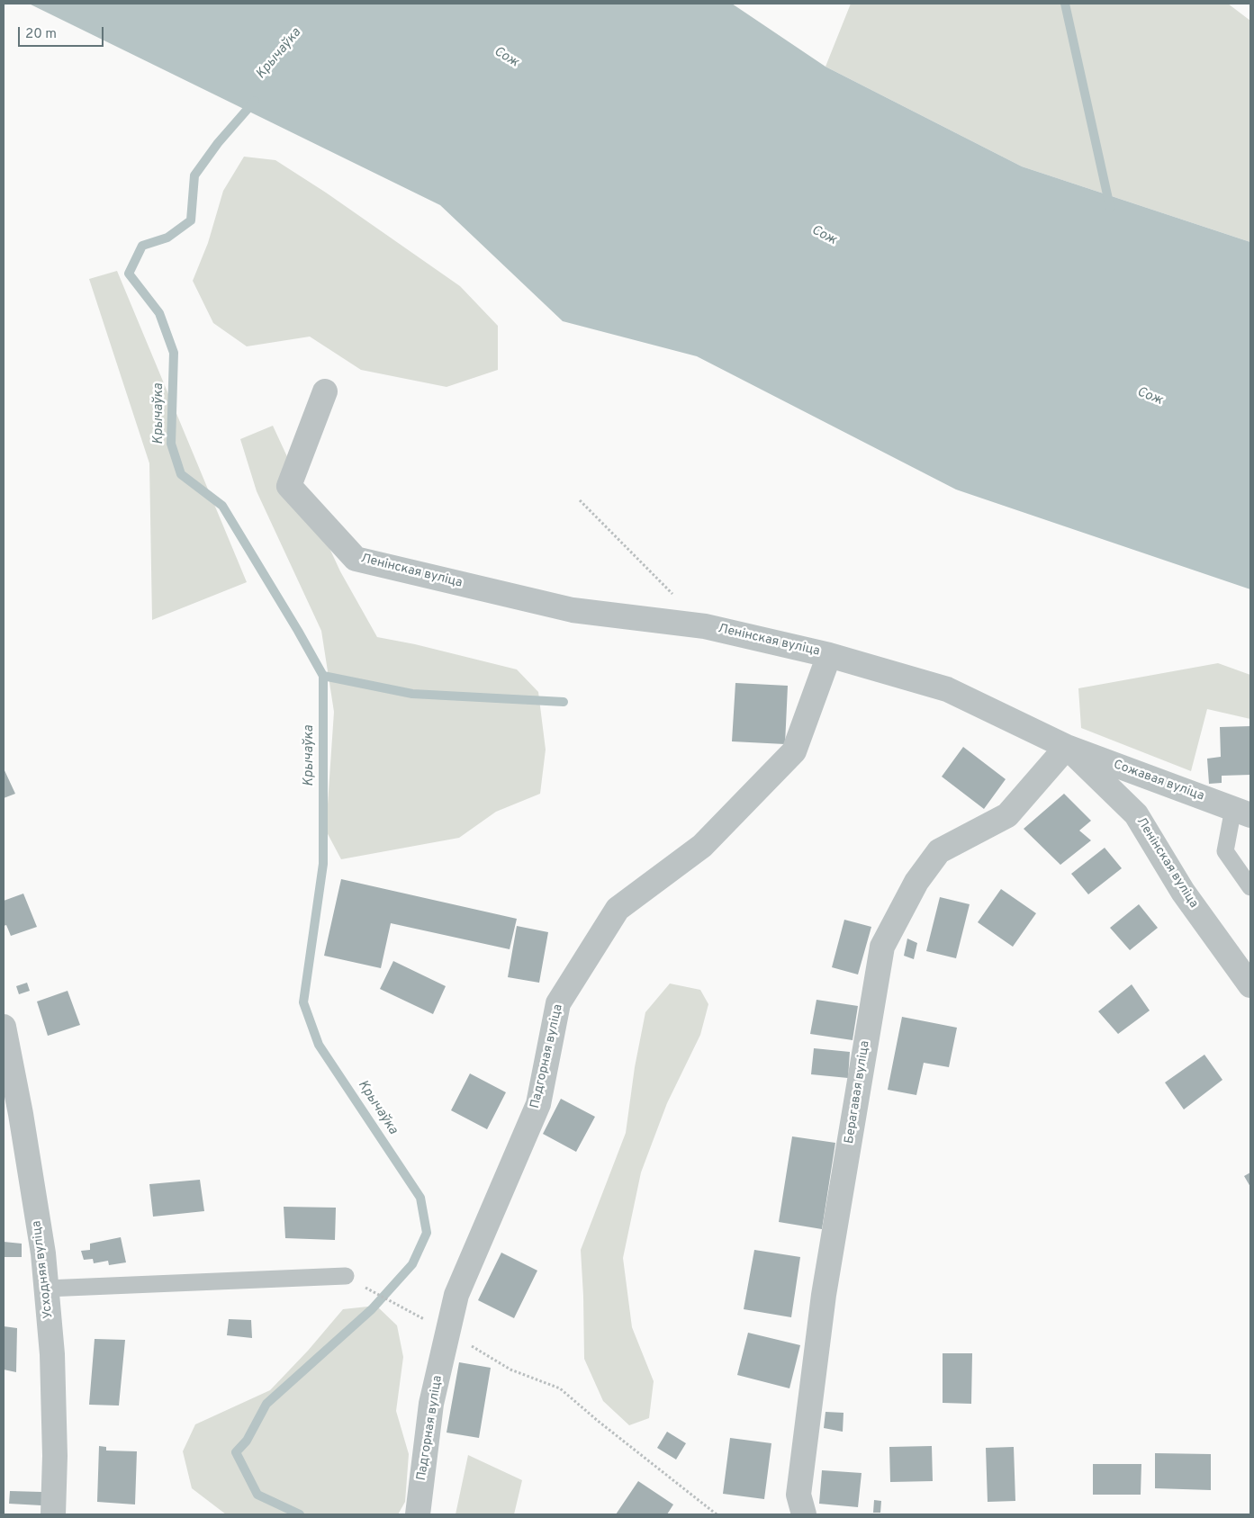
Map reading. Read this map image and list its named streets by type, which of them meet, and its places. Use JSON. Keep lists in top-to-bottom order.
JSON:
{
  "streets": {
    "street": [
      "Ленінская вуліца",
      "Сожавая вуліца",
      "Падгорная вуліца",
      "Берагавая вуліца",
      "Усходняя вуліца"
    ]
  },
  "crossings": [
    ["Ленінская вуліца", "Сожавая вуліца"],
    ["Ленінская вуліца", "Падгорная вуліца"],
    ["Ленінская вуліца", "Берагавая вуліца"],
    ["Сожавая вуліца", "Берагавая вуліца"]
  ],
  "water": ["Крычаўка", "Сож"],
  "scale_bar": "20 m"
}
